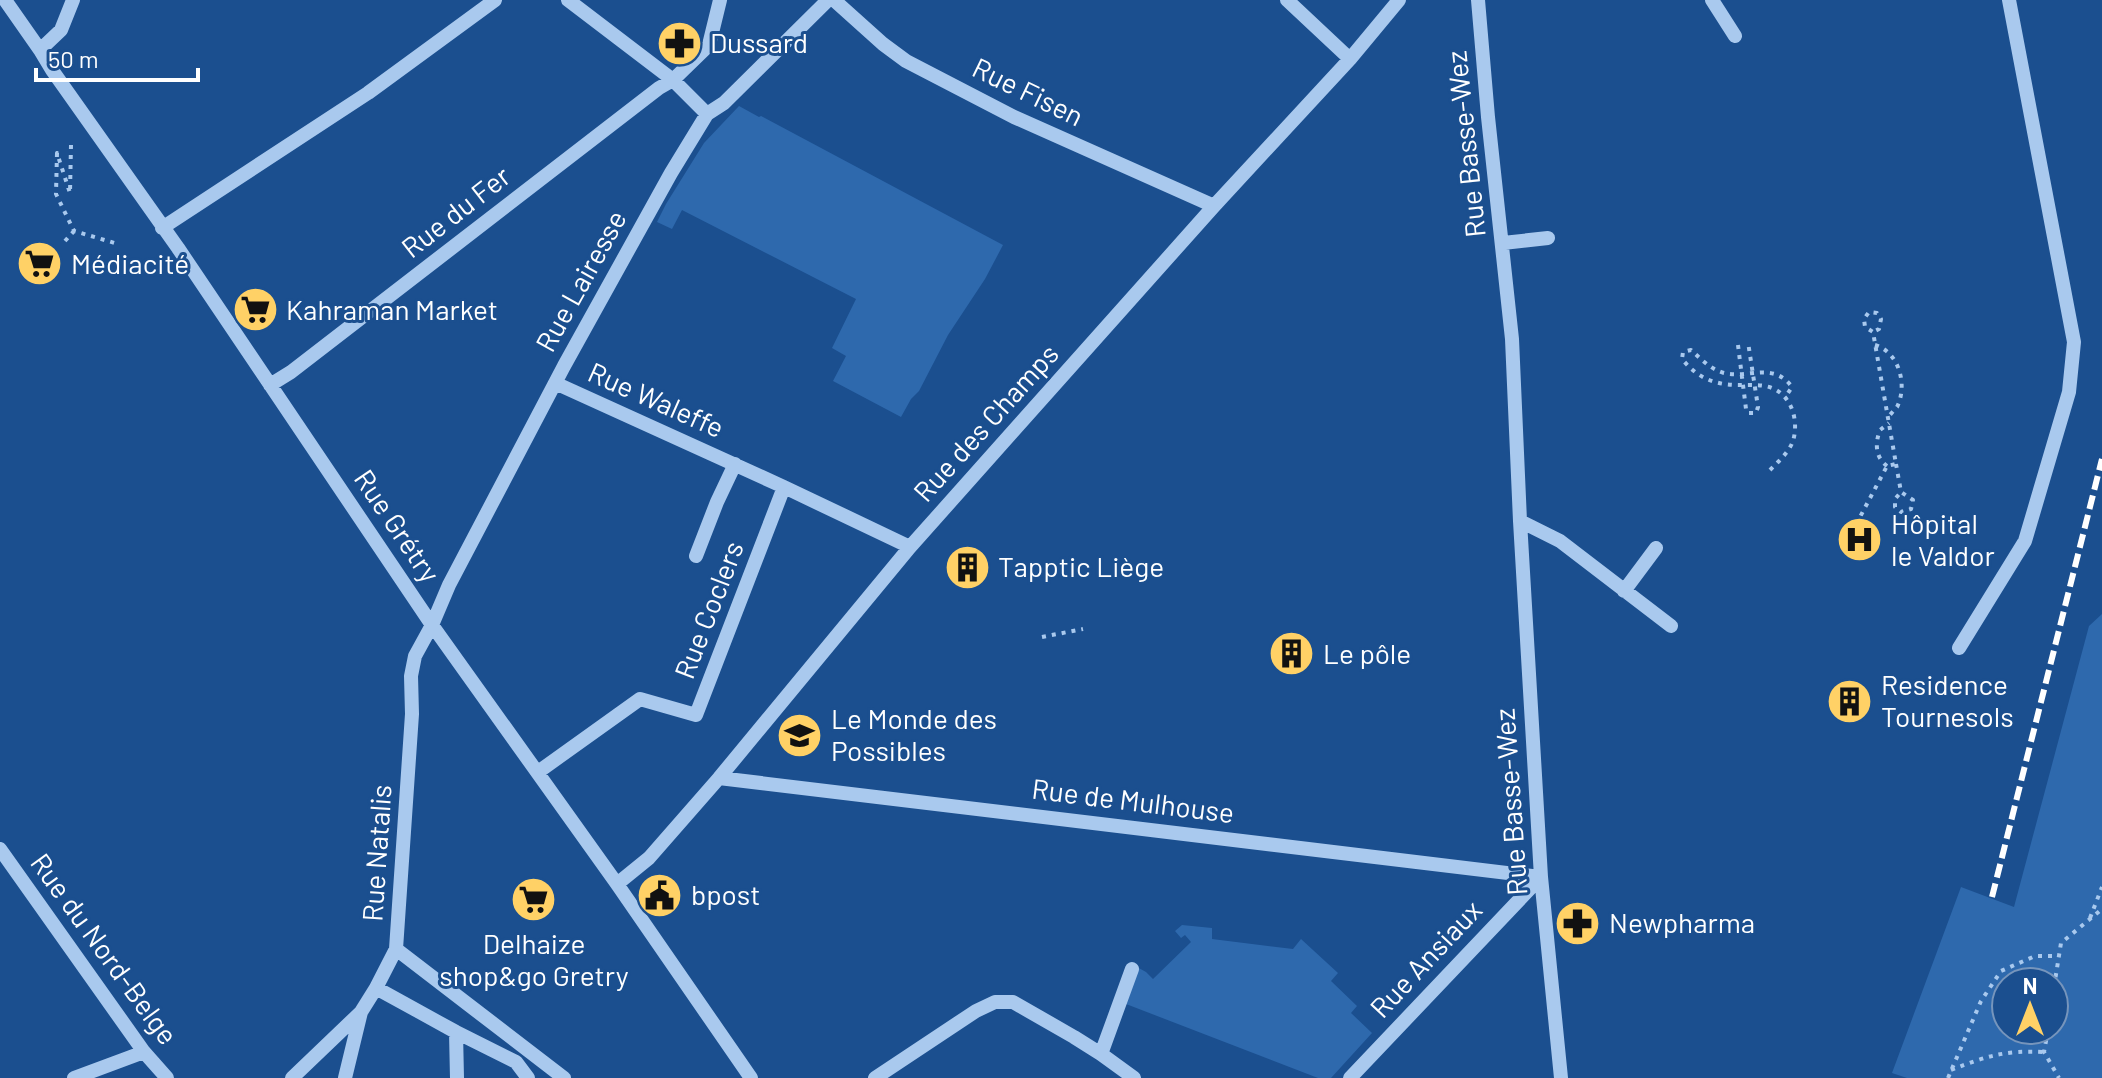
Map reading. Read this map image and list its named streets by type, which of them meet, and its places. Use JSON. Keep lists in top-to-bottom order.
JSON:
{
  "streets": {
    "street": [
      "Rue Fisen",
      "Rue Basse-Wez",
      "Rue du Fer",
      "Rue Lairesse",
      "Rue Waleffe",
      "Rue des Champs",
      "Rue Grétry",
      "Rue Coclers",
      "Rue de Mulhouse",
      "Rue Natalis",
      "Rue du Nord-Belge",
      "Rue Ansiaux"
    ]
  },
  "crossings": [
    ["Rue Fisen", "Rue des Champs"],
    ["Rue Basse-Wez", "Rue de Mulhouse"],
    ["Rue Basse-Wez", "Rue Ansiaux"],
    ["Rue du Fer", "Rue Grétry"],
    ["Rue Lairesse", "Rue Waleffe"],
    ["Rue Lairesse", "Rue Grétry"],
    ["Rue Lairesse", "Rue Natalis"],
    ["Rue Waleffe", "Rue des Champs"],
    ["Rue Waleffe", "Rue Coclers"],
    ["Rue des Champs", "Rue Grétry"],
    ["Rue des Champs", "Rue de Mulhouse"],
    ["Rue Grétry", "Rue Coclers"],
    ["Rue Grétry", "Rue Natalis"],
    ["Rue de Mulhouse", "Rue Ansiaux"]
  ],
  "places": {
    "pharmacy": ["Dussard", "Newpharma"],
    "supermarket": ["Médiacité", "Kahraman Market", "Delhaize shop&go Gretry"],
    "hospital": ["Hôpital le Valdor"],
    "building": ["Tapptic Liège", "Le pôle", "Residence Tournesols"],
    "school or university": ["Le Monde des Possibles"],
    "public building": ["bpost"]
  },
  "scale_bar": "50 m",
  "north": "top"
}
